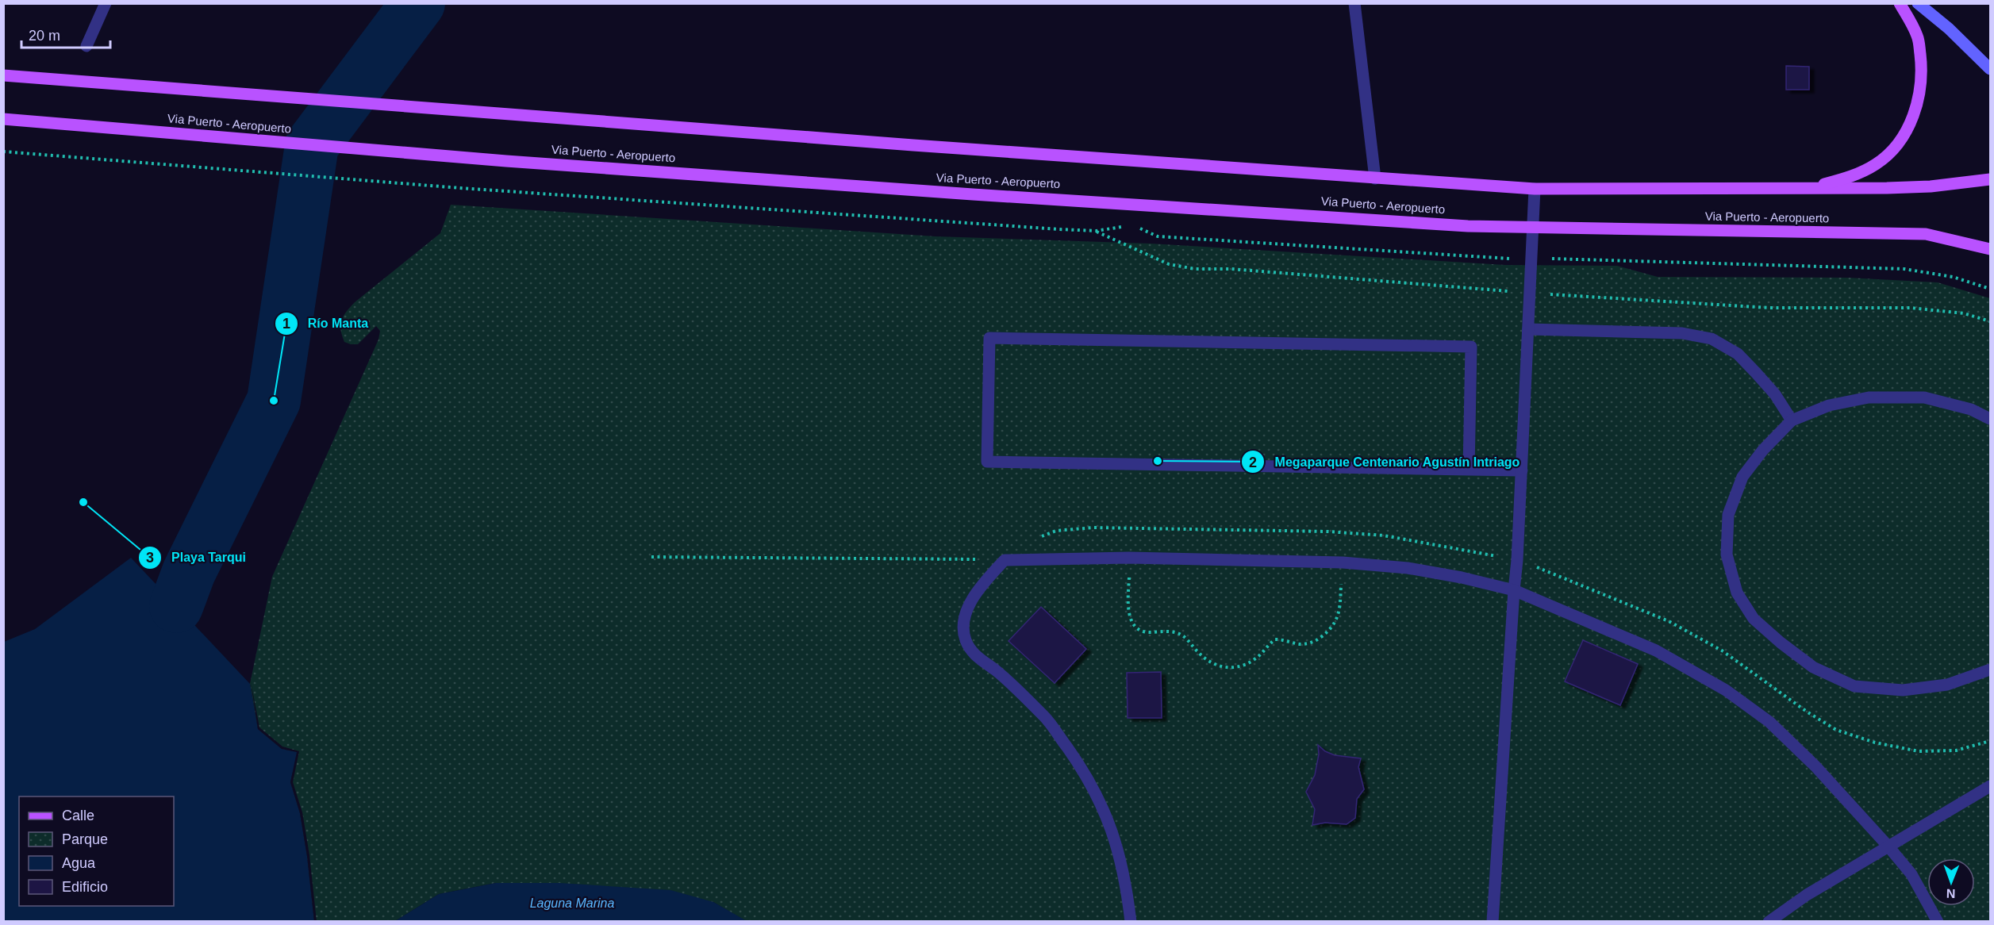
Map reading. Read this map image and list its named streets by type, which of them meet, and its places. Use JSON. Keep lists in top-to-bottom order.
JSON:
{
  "streets": {
    "main road": ["Via Puerto - Aeropuerto"]
  },
  "water": ["Laguna Marina"],
  "places": ["Río Manta", "Megaparque Centenario Agustín Intriago", "Playa Tarqui"],
  "legend": [
    "Calle",
    "Parque",
    "Agua",
    "Edificio"
  ],
  "scale_bar": "20 m",
  "north": "bottom"
}
